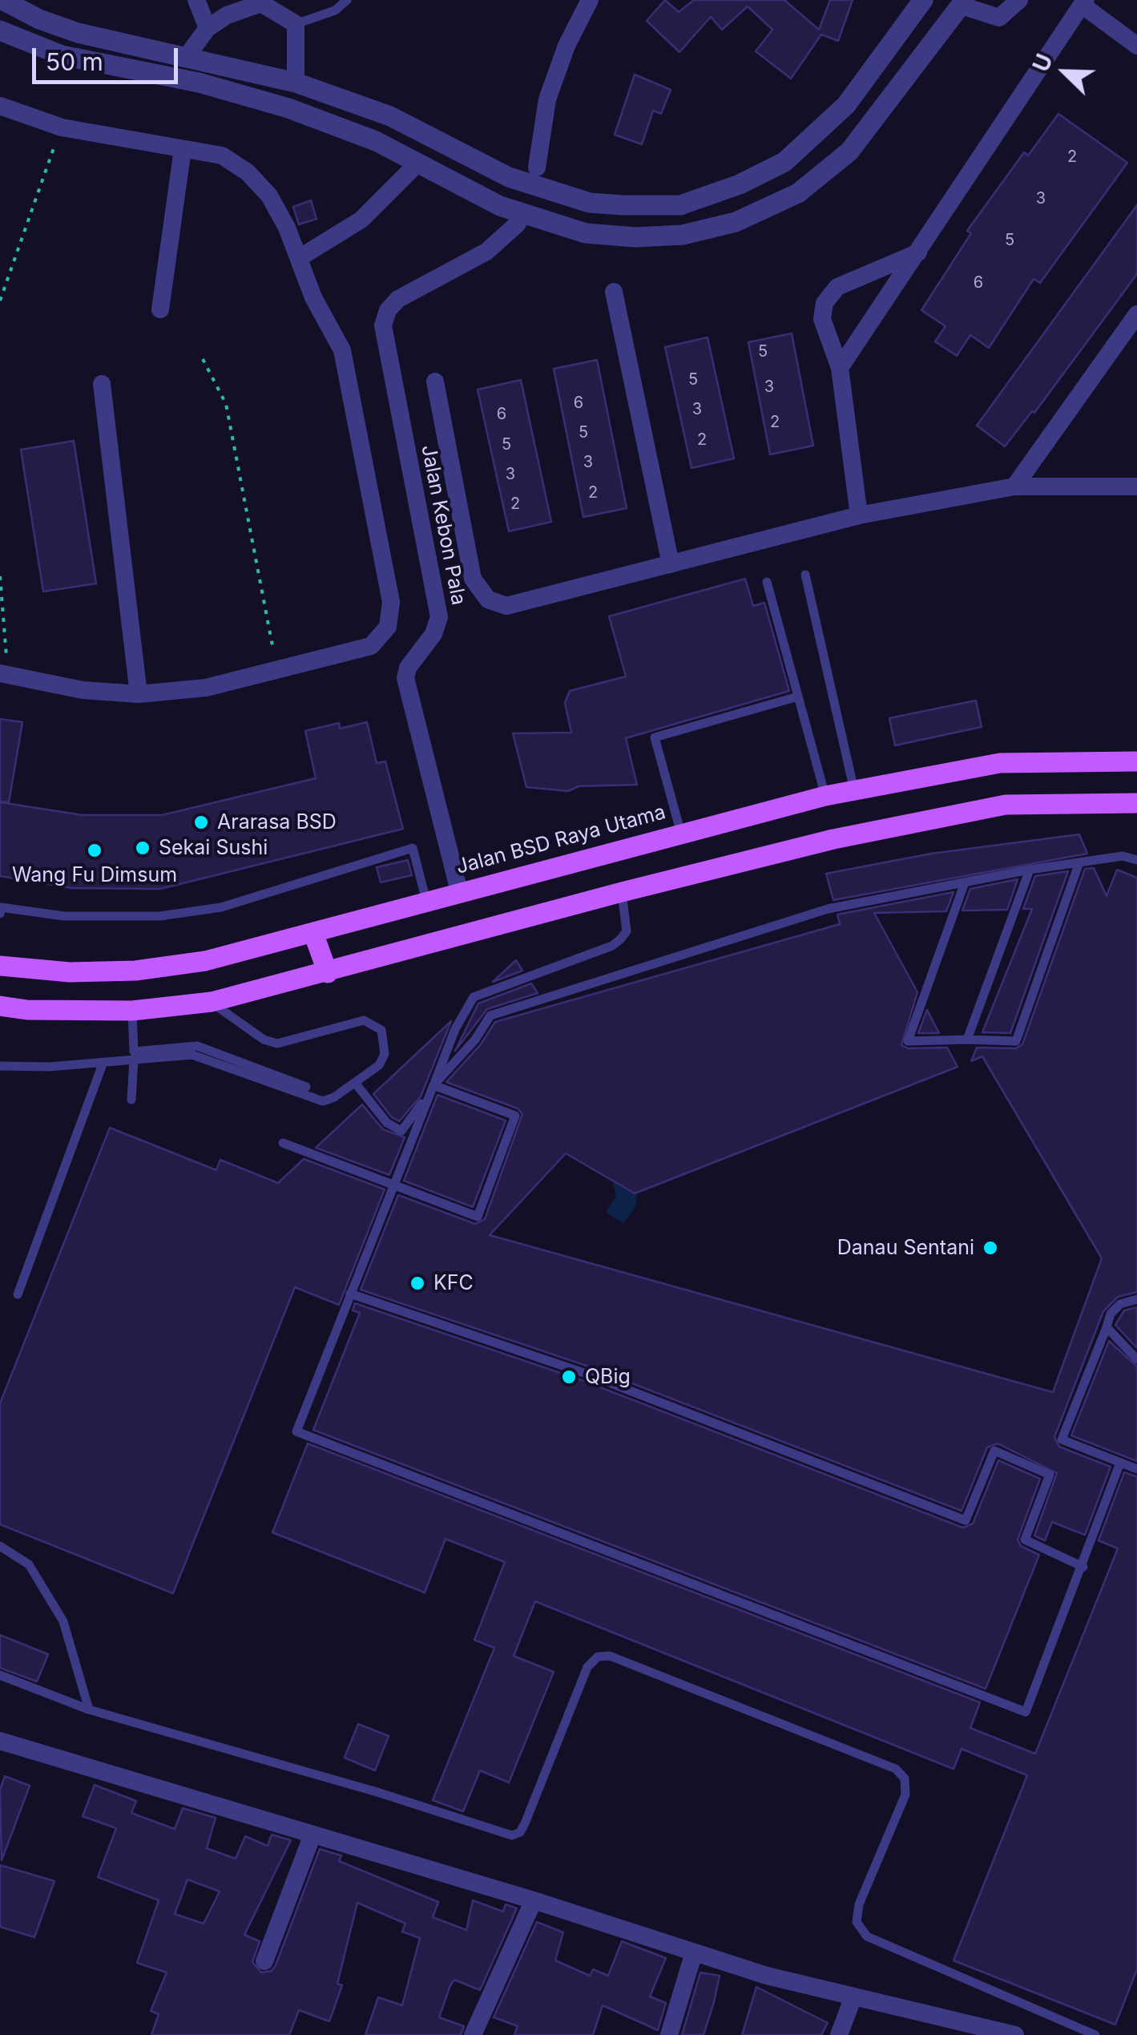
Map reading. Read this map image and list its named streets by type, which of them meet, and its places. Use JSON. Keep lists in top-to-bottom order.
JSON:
{
  "streets": {
    "main road": ["Jalan BSD Raya Utama"],
    "street": ["Jalan Kebon Pala"]
  },
  "crossings": [
    ["Jalan Kebon Pala", "Jalan BSD Raya Utama"]
  ],
  "places": [
    "Ararasa BSD",
    "Sekai Sushi",
    "Wang Fu Dimsum",
    "Danau Sentani",
    "KFC",
    "QBig"
  ],
  "house_numbers": [
    "2",
    "3",
    "5",
    "6",
    "5",
    "5",
    "3",
    "6",
    "3",
    "6",
    "2",
    "5",
    "2",
    "5",
    "3",
    "3",
    "2",
    "2"
  ],
  "scale_bar": "50 m",
  "north": "top left"
}
